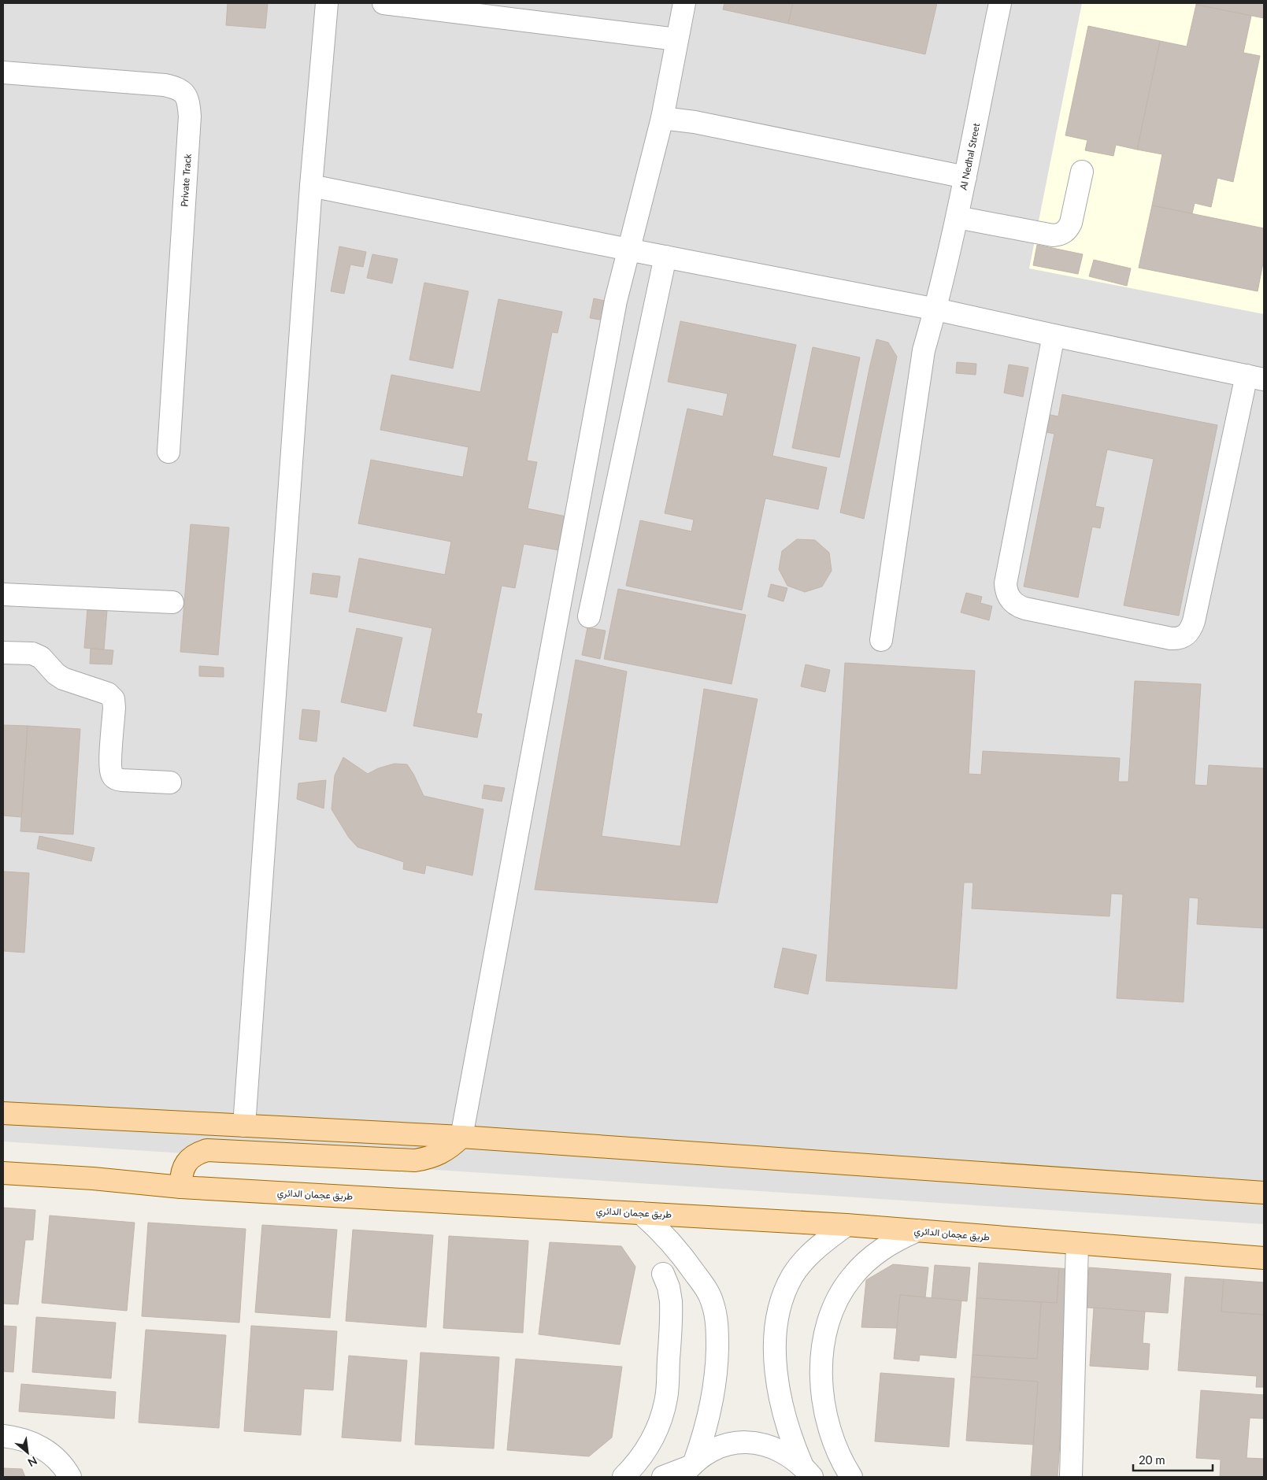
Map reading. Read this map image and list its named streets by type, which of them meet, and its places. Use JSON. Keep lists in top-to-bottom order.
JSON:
{
  "streets": {
    "main road": ["طريق عجمان الدائري"],
    "street": ["Al Nedhal Street", "Private Track"]
  },
  "scale_bar": "20 m",
  "north": "bottom right"
}
